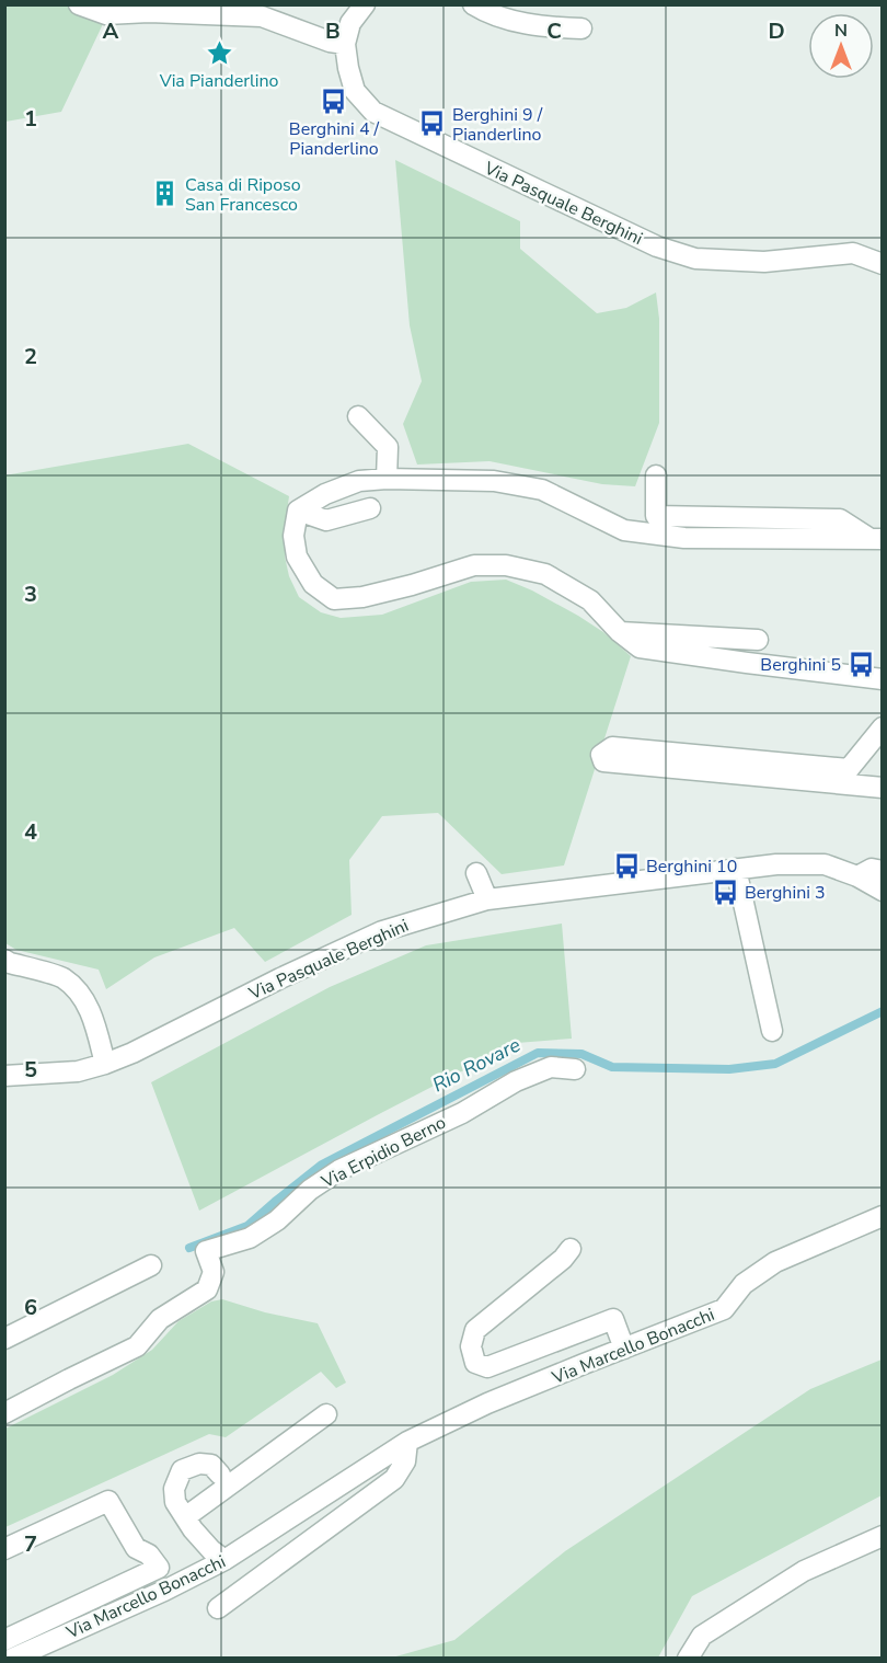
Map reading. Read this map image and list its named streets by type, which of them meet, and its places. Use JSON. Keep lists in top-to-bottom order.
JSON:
{
  "streets": {
    "street": ["Via Pasquale Berghini", "Via Erpidio Berno", "Via Marcello Bonacchi"]
  },
  "water": ["Rio Rovare"],
  "places": {
    "place": ["Via Pianderlino"],
    "bus stop": [
      "Berghini 4 / Pianderlino",
      "Berghini 9 / Pianderlino",
      "Berghini 5",
      "Berghini 10",
      "Berghini 3"
    ],
    "building": ["Casa di Riposo San Francesco"]
  },
  "north": "top",
  "grid": {
    "columns": [
      "A",
      "B",
      "C",
      "D"
    ],
    "rows": [
      "1",
      "2",
      "3",
      "4",
      "5",
      "6",
      "7"
    ]
  }
}
